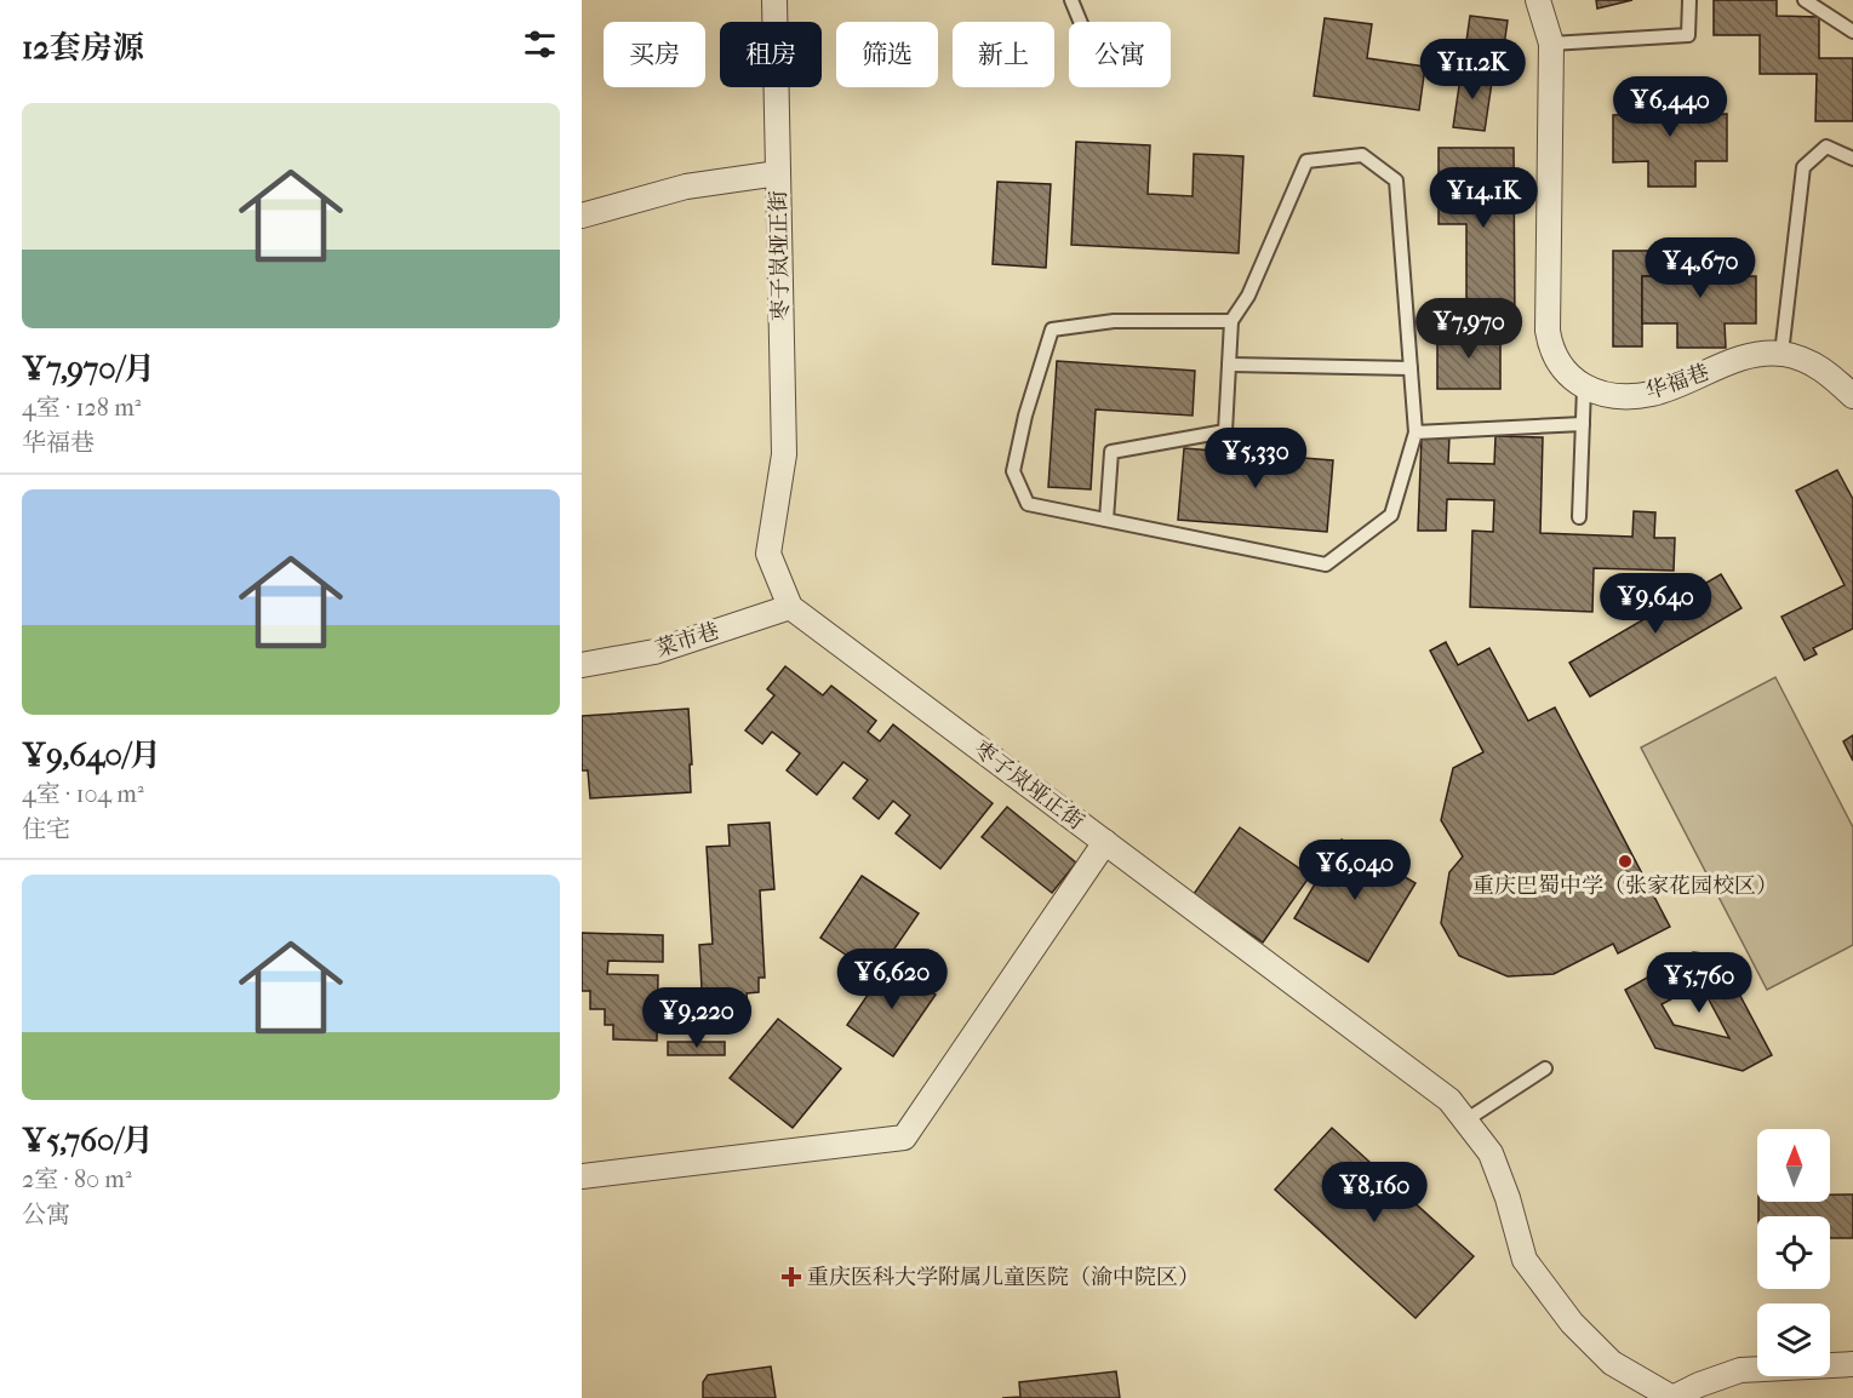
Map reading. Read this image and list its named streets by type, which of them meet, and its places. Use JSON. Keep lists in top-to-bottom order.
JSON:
{
  "streets": {
    "street": ["枣子岚垭正街", "华福巷", "菜市巷"]
  },
  "crossings": [
    ["枣子岚垭正街", "菜市巷"]
  ],
  "places": {
    "other": ["重庆巴蜀中学（张家花园校区）"],
    "health": ["重庆医科大学附属儿童医院（渝中院区）"]
  },
  "north": "top",
  "page": {
    "heading": "12套房源",
    "chip": [
      "买房",
      "租房",
      "筛选",
      "新上",
      "公寓"
    ],
    "price": [
      "¥11.2K",
      "¥6,440",
      "¥14.1K",
      "¥4,670",
      "¥7,970",
      "¥5,330",
      "¥9,640",
      "¥6,040",
      "¥6,620",
      "¥5,760",
      "¥9,220",
      "¥8,160"
    ],
    "list": [
      {
        "name": "¥7,970/月",
        "note": "4室 · 128 m² · 华福巷"
      },
      {
        "name": "¥9,640/月",
        "note": "4室 · 104 m² · 住宅"
      },
      {
        "name": "¥5,760/月",
        "note": "2室 · 80 m² · 公寓"
      }
    ]
  }
}
